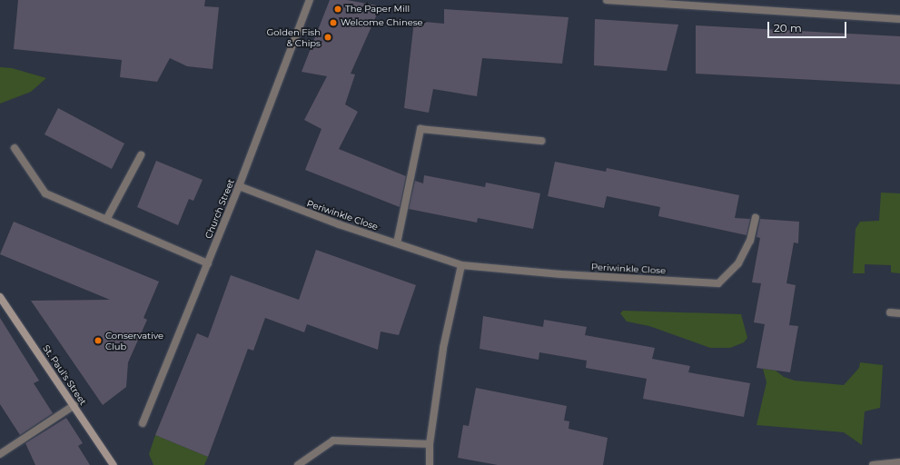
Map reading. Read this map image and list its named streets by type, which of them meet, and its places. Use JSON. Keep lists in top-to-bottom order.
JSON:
{
  "streets": {
    "main road": ["St. Paul's Street"],
    "street": ["Church Street", "Periwinkle Close"]
  },
  "crossings": [
    ["Church Street", "Periwinkle Close"]
  ],
  "places": [
    "The Paper Mill",
    "Welcome Chinese",
    "Golden Fish & Chips",
    "Conservative Club"
  ],
  "scale_bar": "20 m"
}
